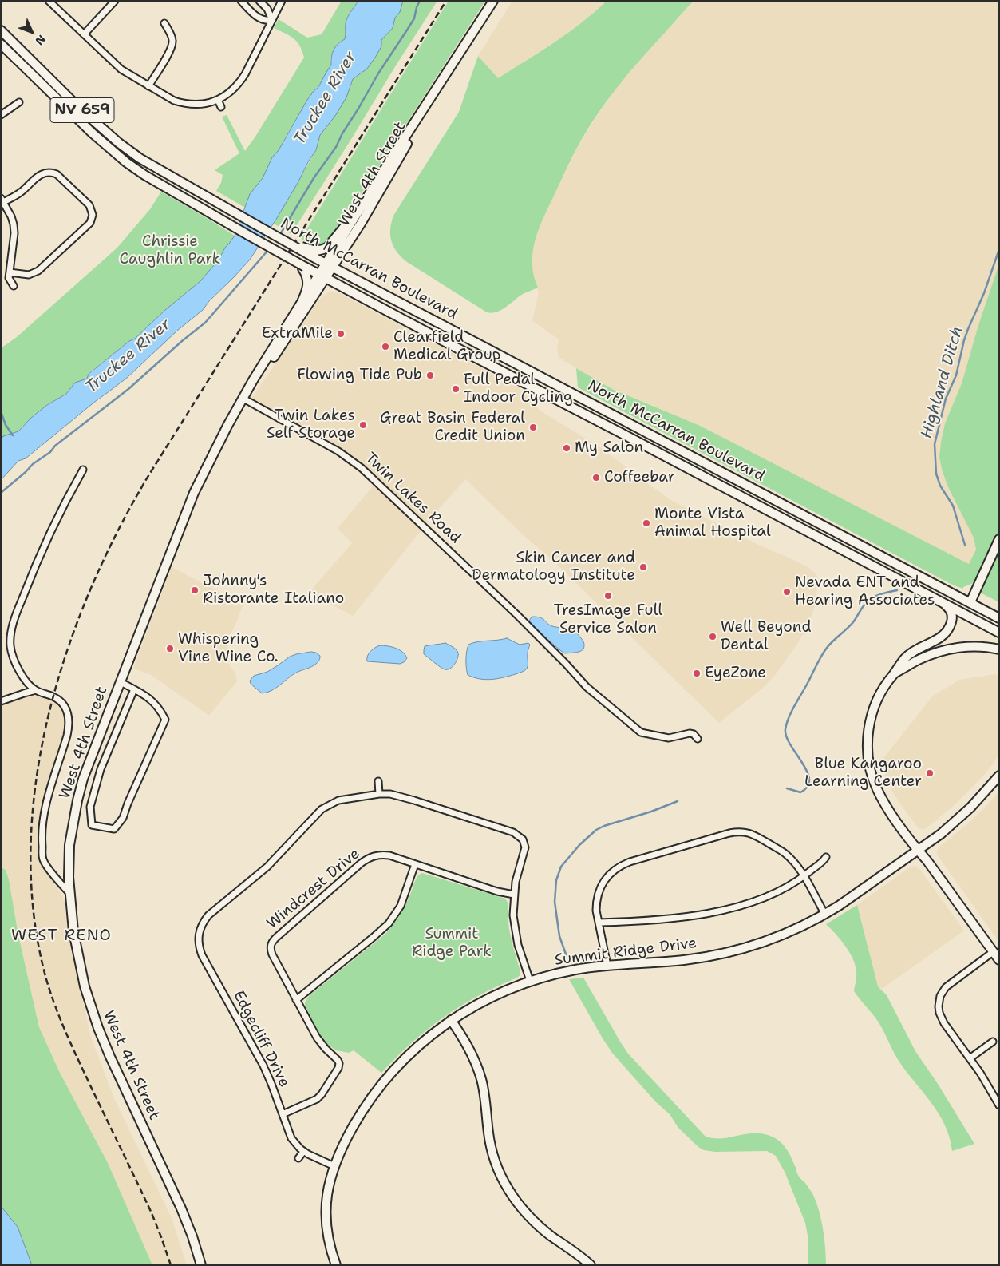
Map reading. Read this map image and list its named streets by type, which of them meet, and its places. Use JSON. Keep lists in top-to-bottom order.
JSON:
{
  "streets": {
    "main road": [
      "NV 659",
      "West 4th Street",
      "North McCarran Boulevard",
      "Summit Ridge Drive"
    ],
    "street": ["Twin Lakes Road", "Windcrest Drive", "Edgecliff Drive"]
  },
  "crossings": [
    ["West 4th Street", "North McCarran Boulevard"],
    ["West 4th Street", "Twin Lakes Road"],
    ["Summit Ridge Drive", "Edgecliff Drive"]
  ],
  "districts": ["WEST RENO"],
  "water": ["Truckee River", "Highland Ditch"],
  "parks": ["Chrissie Caughlin Park", "Summit Ridge Park"],
  "places": [
    "ExtraMile",
    "Clearfield Medical Group",
    "Flowing Tide Pub",
    "Full Pedal Indoor Cycling",
    "Twin Lakes Self Storage",
    "Great Basin Federal Credit Union",
    "My Salon",
    "Coffeebar",
    "Monte Vista Animal Hospital",
    "Skin Cancer and Dermatology Institute",
    "Johnny's Ristorante Italiano",
    "Nevada ENT and Hearing Associates",
    "TresImage Full Service Salon",
    "Well Beyond Dental",
    "Whispering Vine Wine Co.",
    "EyeZone",
    "Blue Kangaroo Learning Center"
  ],
  "north": "bottom right"
}
